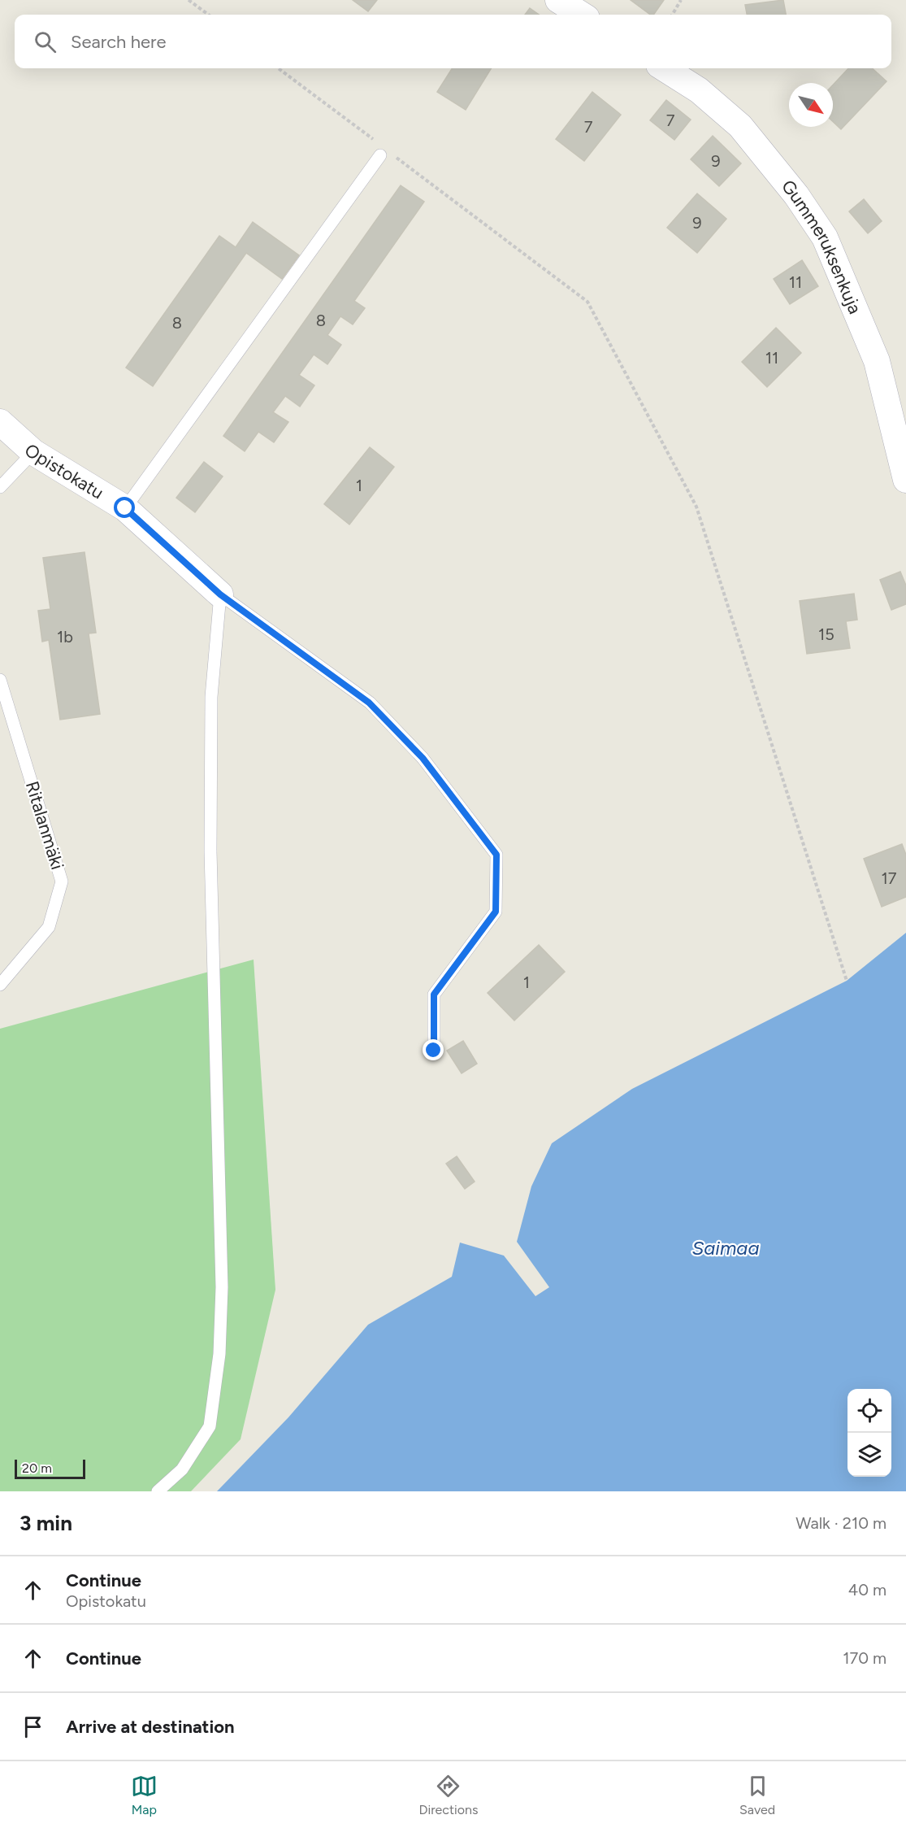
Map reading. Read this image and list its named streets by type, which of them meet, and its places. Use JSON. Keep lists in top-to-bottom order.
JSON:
{
  "streets": {
    "street": ["Gummeruksenkuja", "Opistokatu"],
    "lane": ["Ritalanmäki"]
  },
  "water": ["Saimaa"],
  "house_numbers": [
    "7",
    "7",
    "9",
    "9",
    "11",
    "8",
    "8",
    "11",
    "1",
    "15",
    "1b",
    "17",
    "1"
  ],
  "scale_bar": "20 m",
  "north": "bottom right",
  "page": {
    "search": "Search here",
    "scale": "20 m",
    "heading": ["3 min", "Walk · 210 m"],
    "list": [
      ["Continue", "Opistokatu", "40 m"],
      ["Continue", "170 m"],
      "Arrive at destination"
    ],
    "nav": ["Map", "Directions", "Saved"]
  }
}
